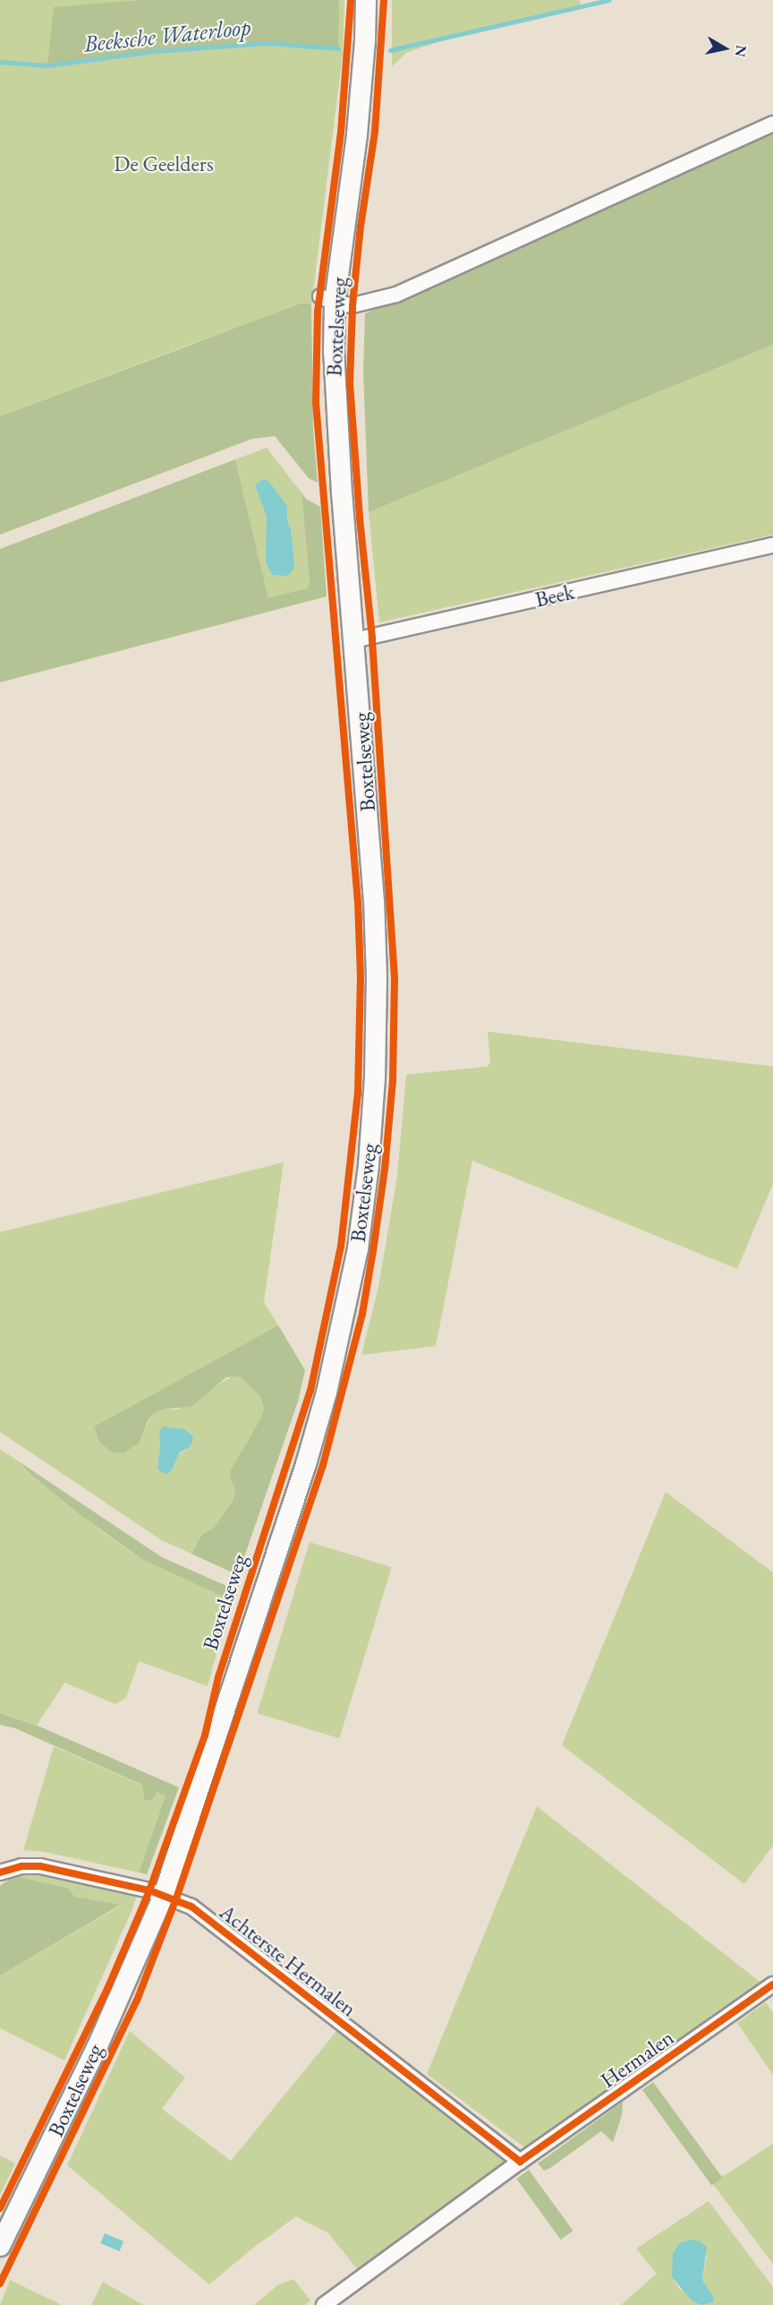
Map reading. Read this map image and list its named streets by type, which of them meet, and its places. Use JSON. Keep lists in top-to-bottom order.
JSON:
{
  "streets": {
    "main road": ["Boxtelseweg"],
    "street": ["Beek", "Achterste Hermalen", "Hermalen"]
  },
  "crossings": [
    ["Boxtelseweg", "Beek"],
    ["Boxtelseweg", "Achterste Hermalen"],
    ["Achterste Hermalen", "Hermalen"]
  ],
  "water": ["Beeksche Waterloop"],
  "parks": ["De Geelders"],
  "north": "right"
}
